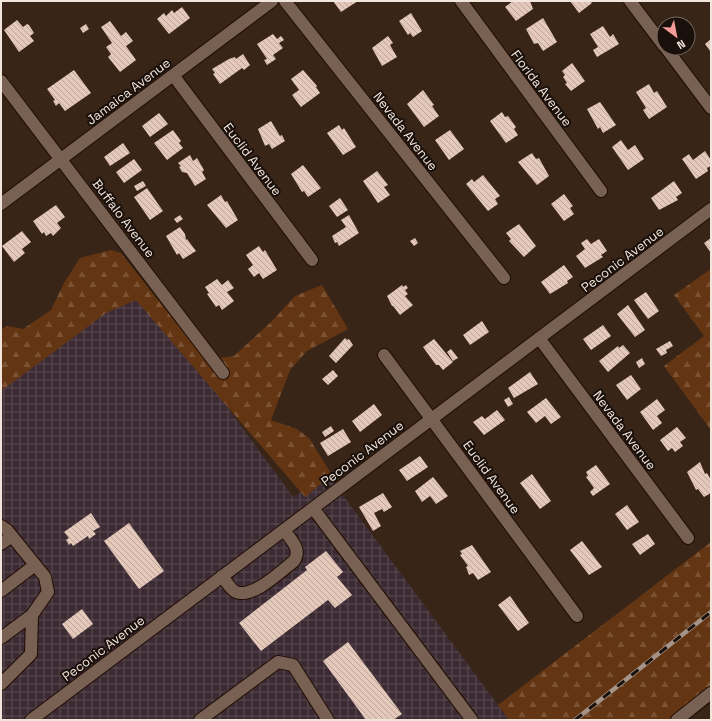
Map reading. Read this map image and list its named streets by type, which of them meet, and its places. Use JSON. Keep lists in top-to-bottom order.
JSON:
{
  "streets": {
    "street": [
      "Florida Avenue",
      "Jamaica Avenue",
      "Nevada Avenue",
      "Euclid Avenue",
      "Buffalo Avenue",
      "Peconic Avenue"
    ]
  },
  "crossings": [
    ["Jamaica Avenue", "Euclid Avenue"],
    ["Jamaica Avenue", "Buffalo Avenue"],
    ["Nevada Avenue", "Peconic Avenue"],
    ["Euclid Avenue", "Peconic Avenue"]
  ],
  "north": "bottom right"
}
